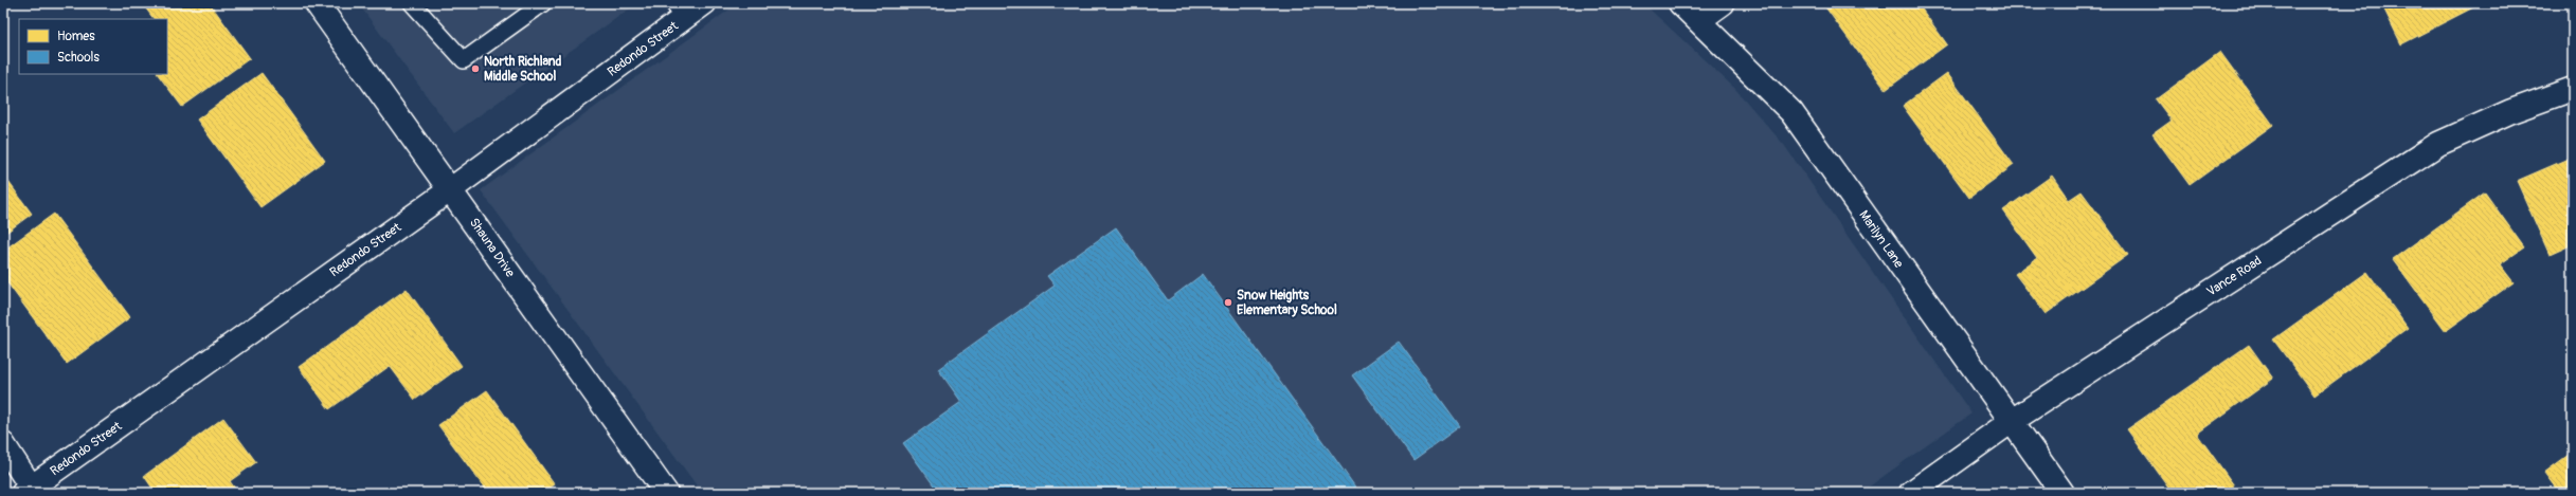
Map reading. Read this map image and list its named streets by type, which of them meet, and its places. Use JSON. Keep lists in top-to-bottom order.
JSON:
{
  "streets": {
    "street": [
      "Redondo Street",
      "Marilyn Lane",
      "Shauna Drive",
      "Vance Road"
    ]
  },
  "crossings": [
    ["Redondo Street", "Shauna Drive"],
    ["Marilyn Lane", "Vance Road"]
  ],
  "places": ["North Richland Middle School", "Snow Heights Elementary School"],
  "legend": ["Homes", "Schools"]
}
